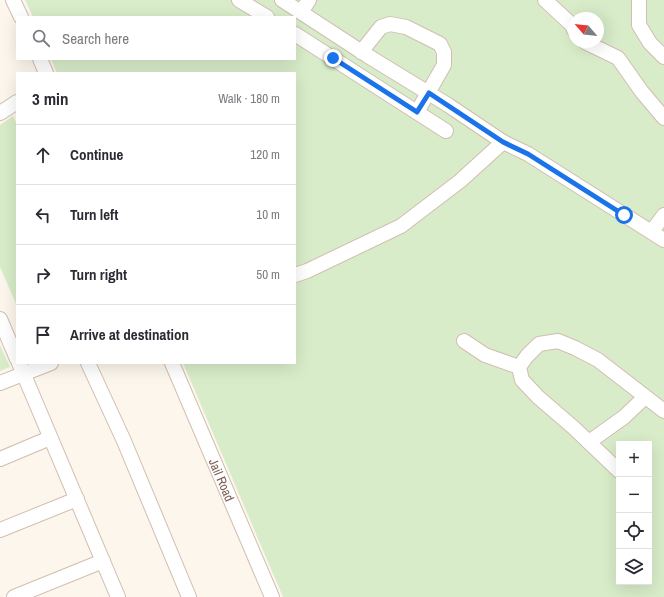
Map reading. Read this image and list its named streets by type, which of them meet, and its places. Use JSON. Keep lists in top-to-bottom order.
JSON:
{
  "streets": {
    "street": ["Jail Road"]
  },
  "north": "top left",
  "page": {
    "search": "Search here",
    "heading": ["3 min", "Walk · 180 m"],
    "list": [
      ["Continue", "120 m"],
      ["Turn left", "10 m"],
      ["Turn right", "50 m"],
      "Arrive at destination"
    ],
    "map_buttons": ["+", "−"]
  }
}
